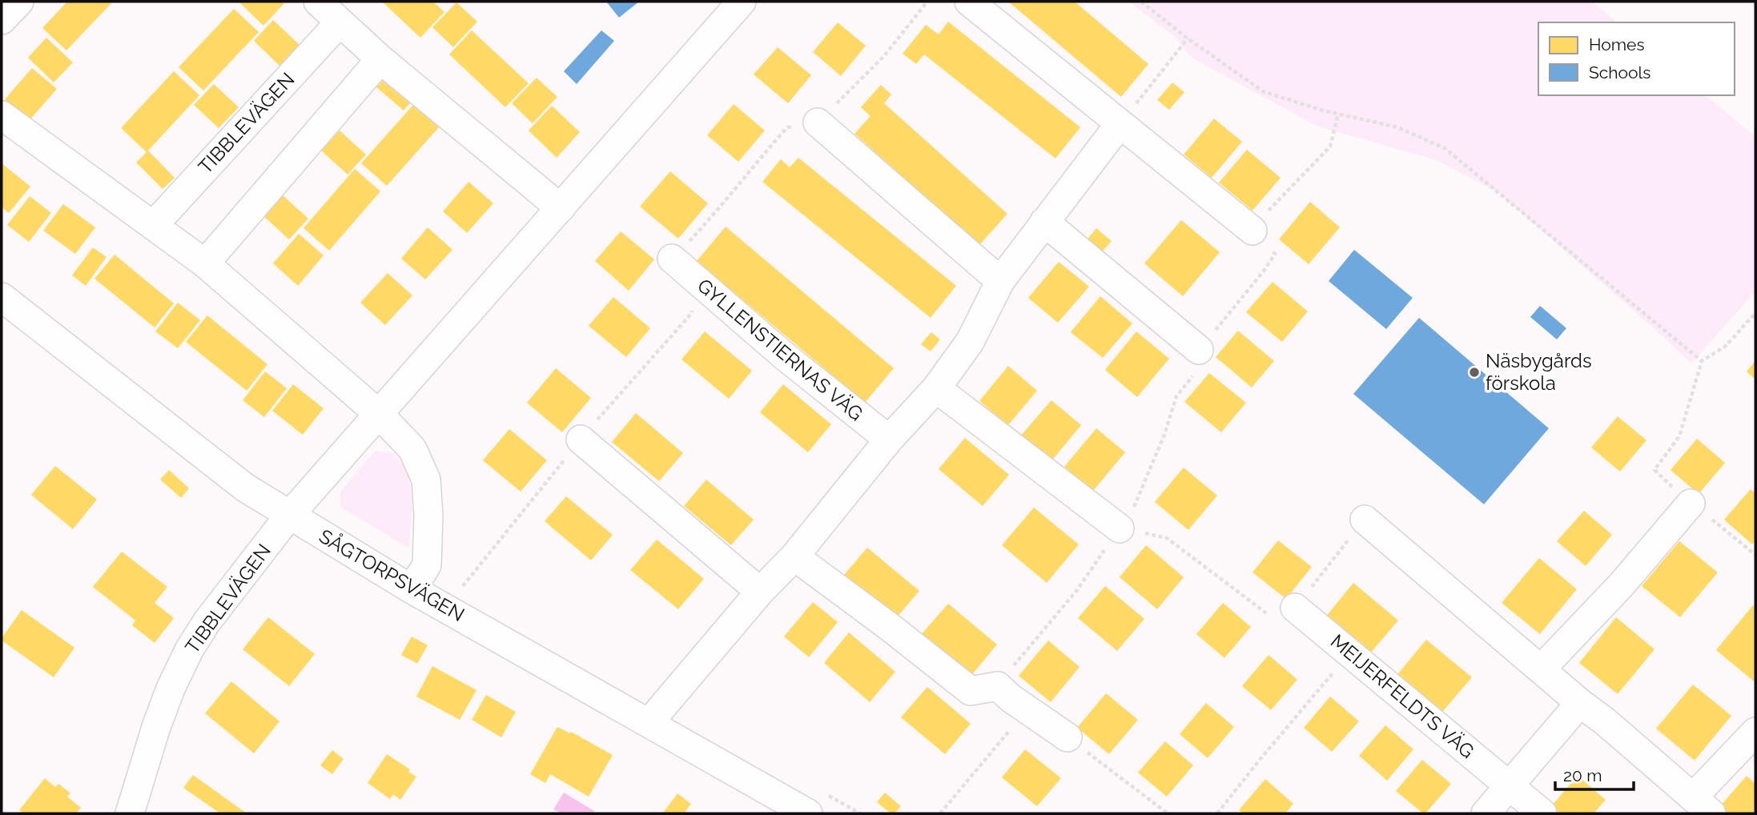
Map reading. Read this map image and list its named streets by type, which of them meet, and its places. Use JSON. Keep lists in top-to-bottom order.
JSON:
{
  "streets": {
    "street": [
      "TIBBLEVÄGEN",
      "GYLLENSTIERNAS VÄG",
      "SÅGTORPSVÄGEN",
      "MEIJERFELDTS VÄG"
    ]
  },
  "crossings": [
    ["TIBBLEVÄGEN", "SÅGTORPSVÄGEN"]
  ],
  "places": ["Näsbygårds förskola"],
  "legend": ["Homes", "Schools"],
  "scale_bar": "20 m"
}
